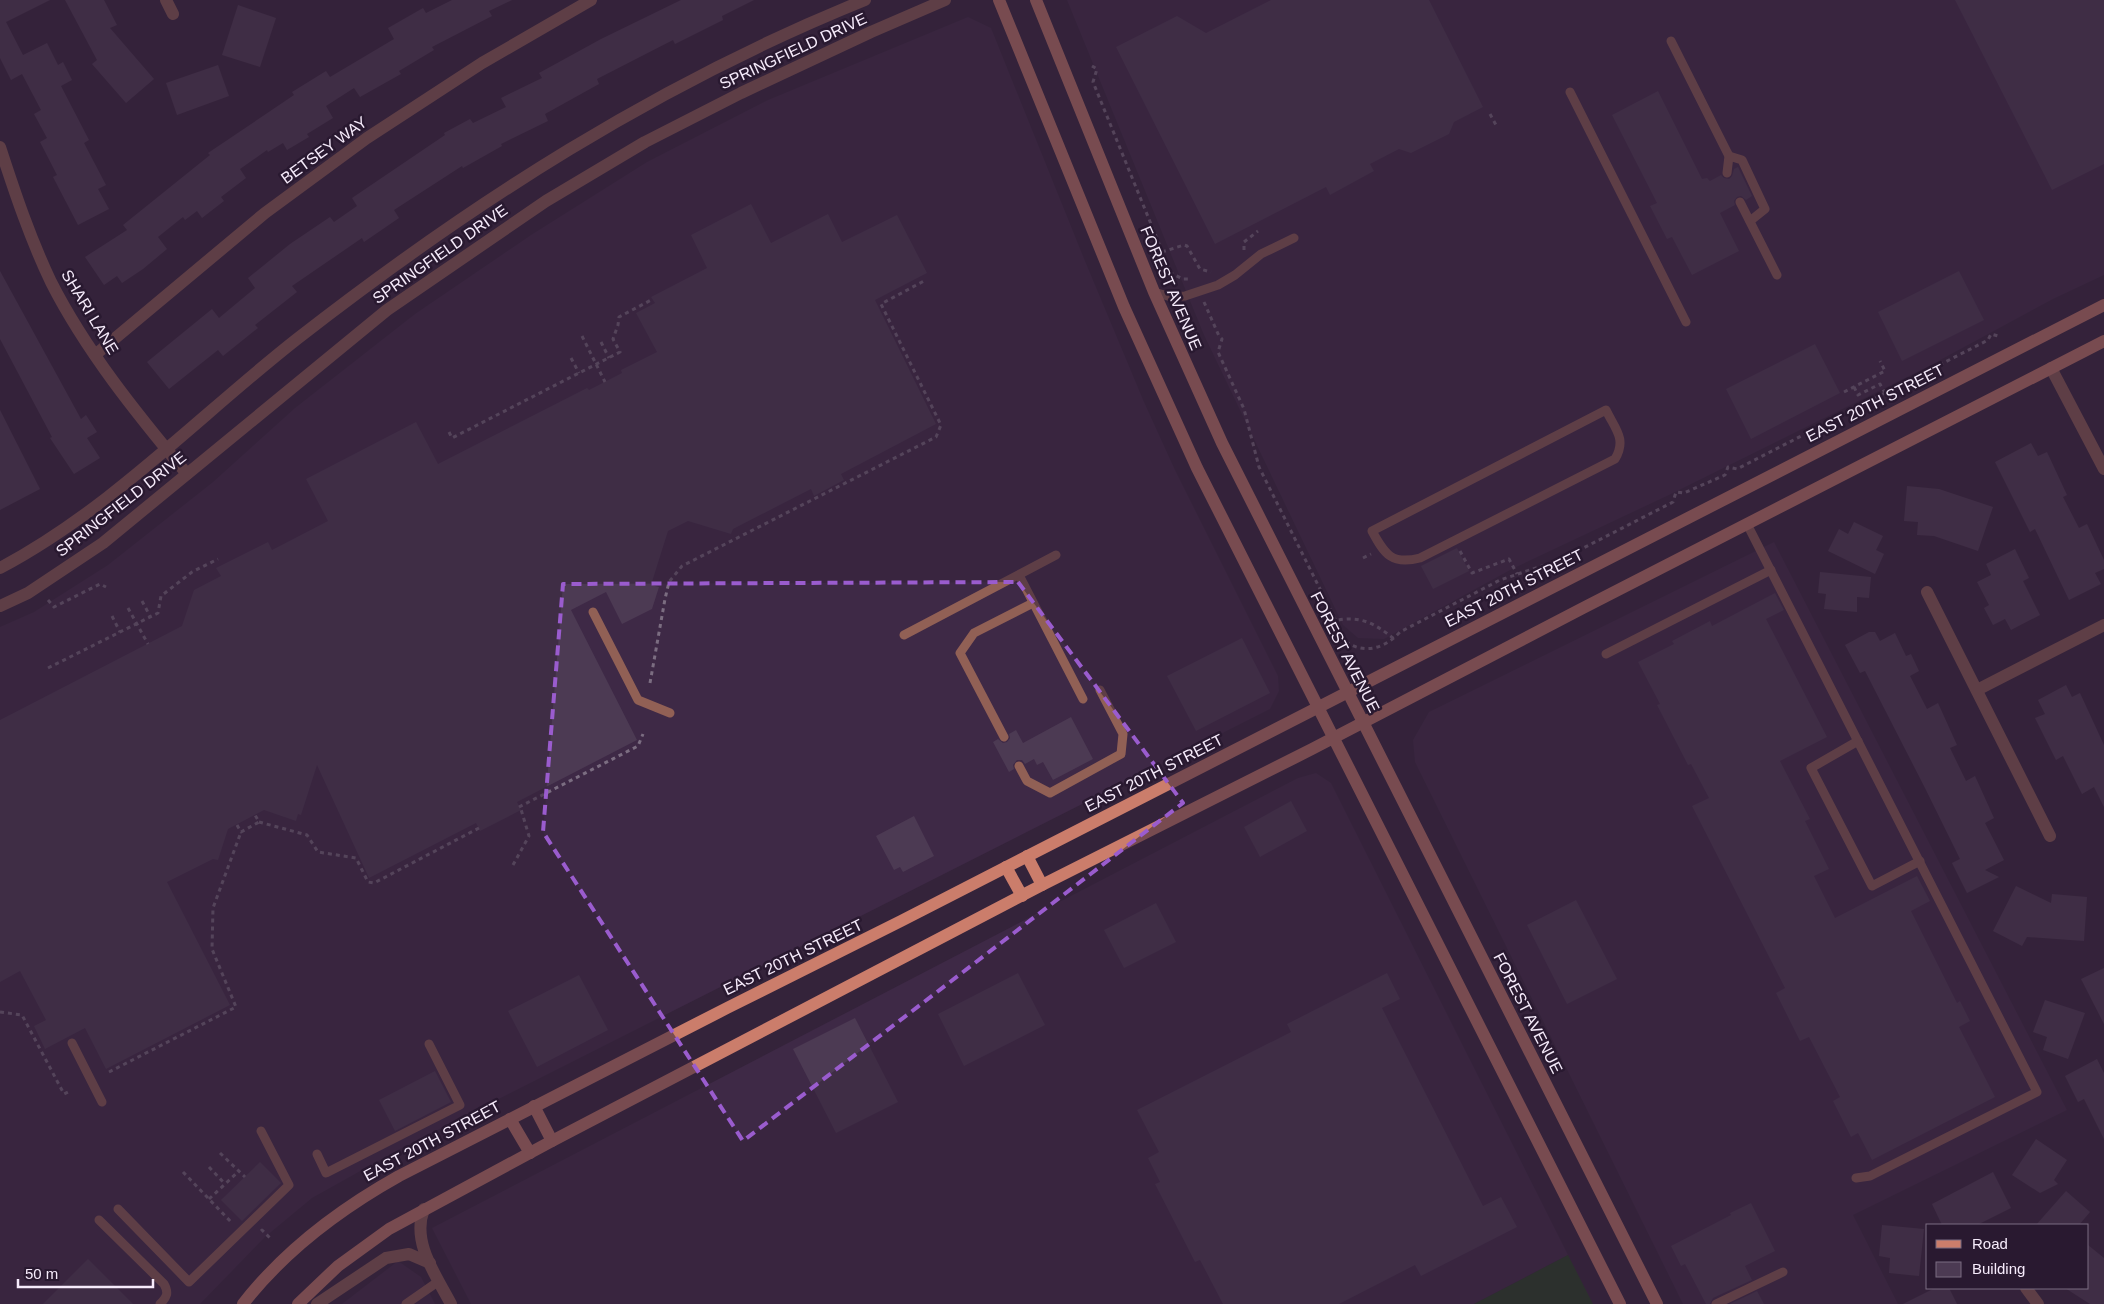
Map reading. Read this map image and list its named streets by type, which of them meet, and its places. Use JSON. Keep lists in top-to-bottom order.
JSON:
{
  "streets": {
    "street": [
      "SPRINGFIELD DRIVE",
      "BETSEY WAY",
      "FOREST AVENUE",
      "SHARI LANE",
      "EAST 20TH STREET"
    ]
  },
  "crossings": [
    ["SPRINGFIELD DRIVE", "SHARI LANE"],
    ["BETSEY WAY", "SHARI LANE"],
    ["FOREST AVENUE", "EAST 20TH STREET"]
  ],
  "legend": ["Road", "Building"],
  "scale_bar": "50 m"
}
